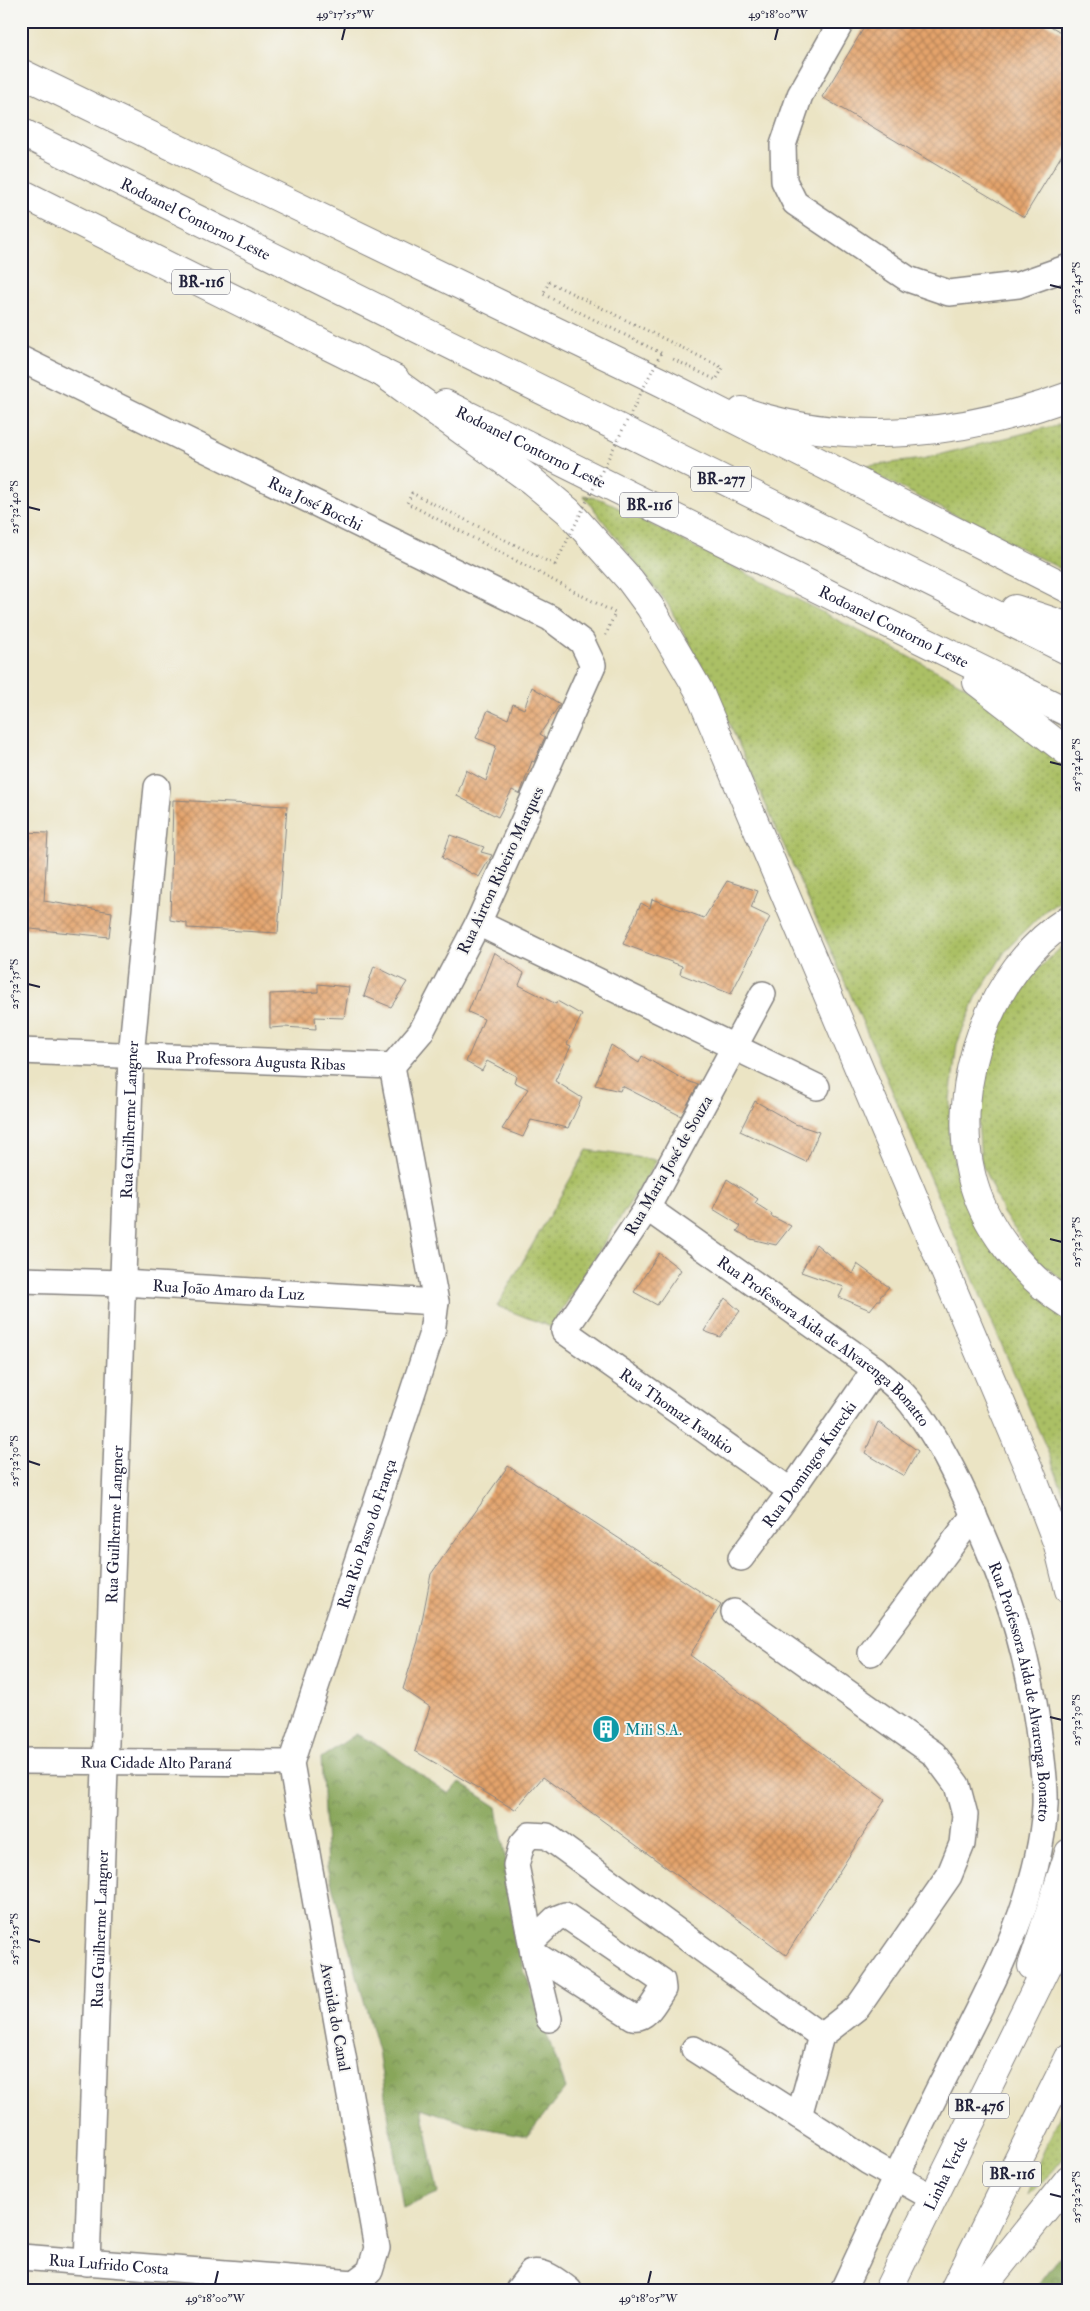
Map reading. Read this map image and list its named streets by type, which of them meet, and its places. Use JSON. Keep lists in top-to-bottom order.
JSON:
{
  "streets": {
    "highway": [
      "Rodoanel Contorno Leste",
      "BR-116",
      "BR-277",
      "BR-476",
      "Linha Verde"
    ],
    "street": [
      "Rua José Bocchi",
      "Rua Airton Ribeiro Marques",
      "Rua Professora Augusta Ribas",
      "Rua Guilherme Langner",
      "Rua Maria José de Souza",
      "Rua João Amaro da Luz",
      "Rua Professora Aida de Alvarenga Bonatto",
      "Rua Thomaz Ivankio",
      "Rua Domingos Kurecki",
      "Rua Rio Passo do França",
      "Rua Cidade Alto Paraná",
      "Avenida do Canal",
      "Rua Lufrido Costa"
    ]
  },
  "crossings": [
    ["Rodoanel Contorno Leste", "BR-116"],
    ["Rua José Bocchi", "Rua Airton Ribeiro Marques"],
    ["Rua Airton Ribeiro Marques", "Rua Professora Augusta Ribas"],
    ["Rua Airton Ribeiro Marques", "Rua Rio Passo do França"],
    ["Rua Professora Augusta Ribas", "Rua Guilherme Langner"],
    ["Rua Professora Augusta Ribas", "Rua Rio Passo do França"],
    ["Rua Guilherme Langner", "Rua João Amaro da Luz"],
    ["Rua Guilherme Langner", "Rua Cidade Alto Paraná"],
    ["Rua Guilherme Langner", "Rua Lufrido Costa"],
    ["Rua Maria José de Souza", "Rua Professora Aida de Alvarenga Bonatto"],
    ["Rua Maria José de Souza", "Rua Thomaz Ivankio"],
    ["Rua João Amaro da Luz", "Rua Rio Passo do França"],
    ["Rua Professora Aida de Alvarenga Bonatto", "Rua Domingos Kurecki"],
    ["Rua Thomaz Ivankio", "Rua Domingos Kurecki"],
    ["Rua Rio Passo do França", "Rua Cidade Alto Paraná"],
    ["Rua Rio Passo do França", "Avenida do Canal"],
    ["Rua Cidade Alto Paraná", "Avenida do Canal"],
    ["Avenida do Canal", "Rua Lufrido Costa"]
  ],
  "places": {
    "building": ["Mili S.A."]
  },
  "coordinates": [
    "49°17'55\"W",
    "49°18'00\"W",
    "25°32'45\"S",
    "25°32'40\"S",
    "25°32'35\"S",
    "25°32'30\"S",
    "25°32'25\"S",
    "49°18'05\"W"
  ]
}
